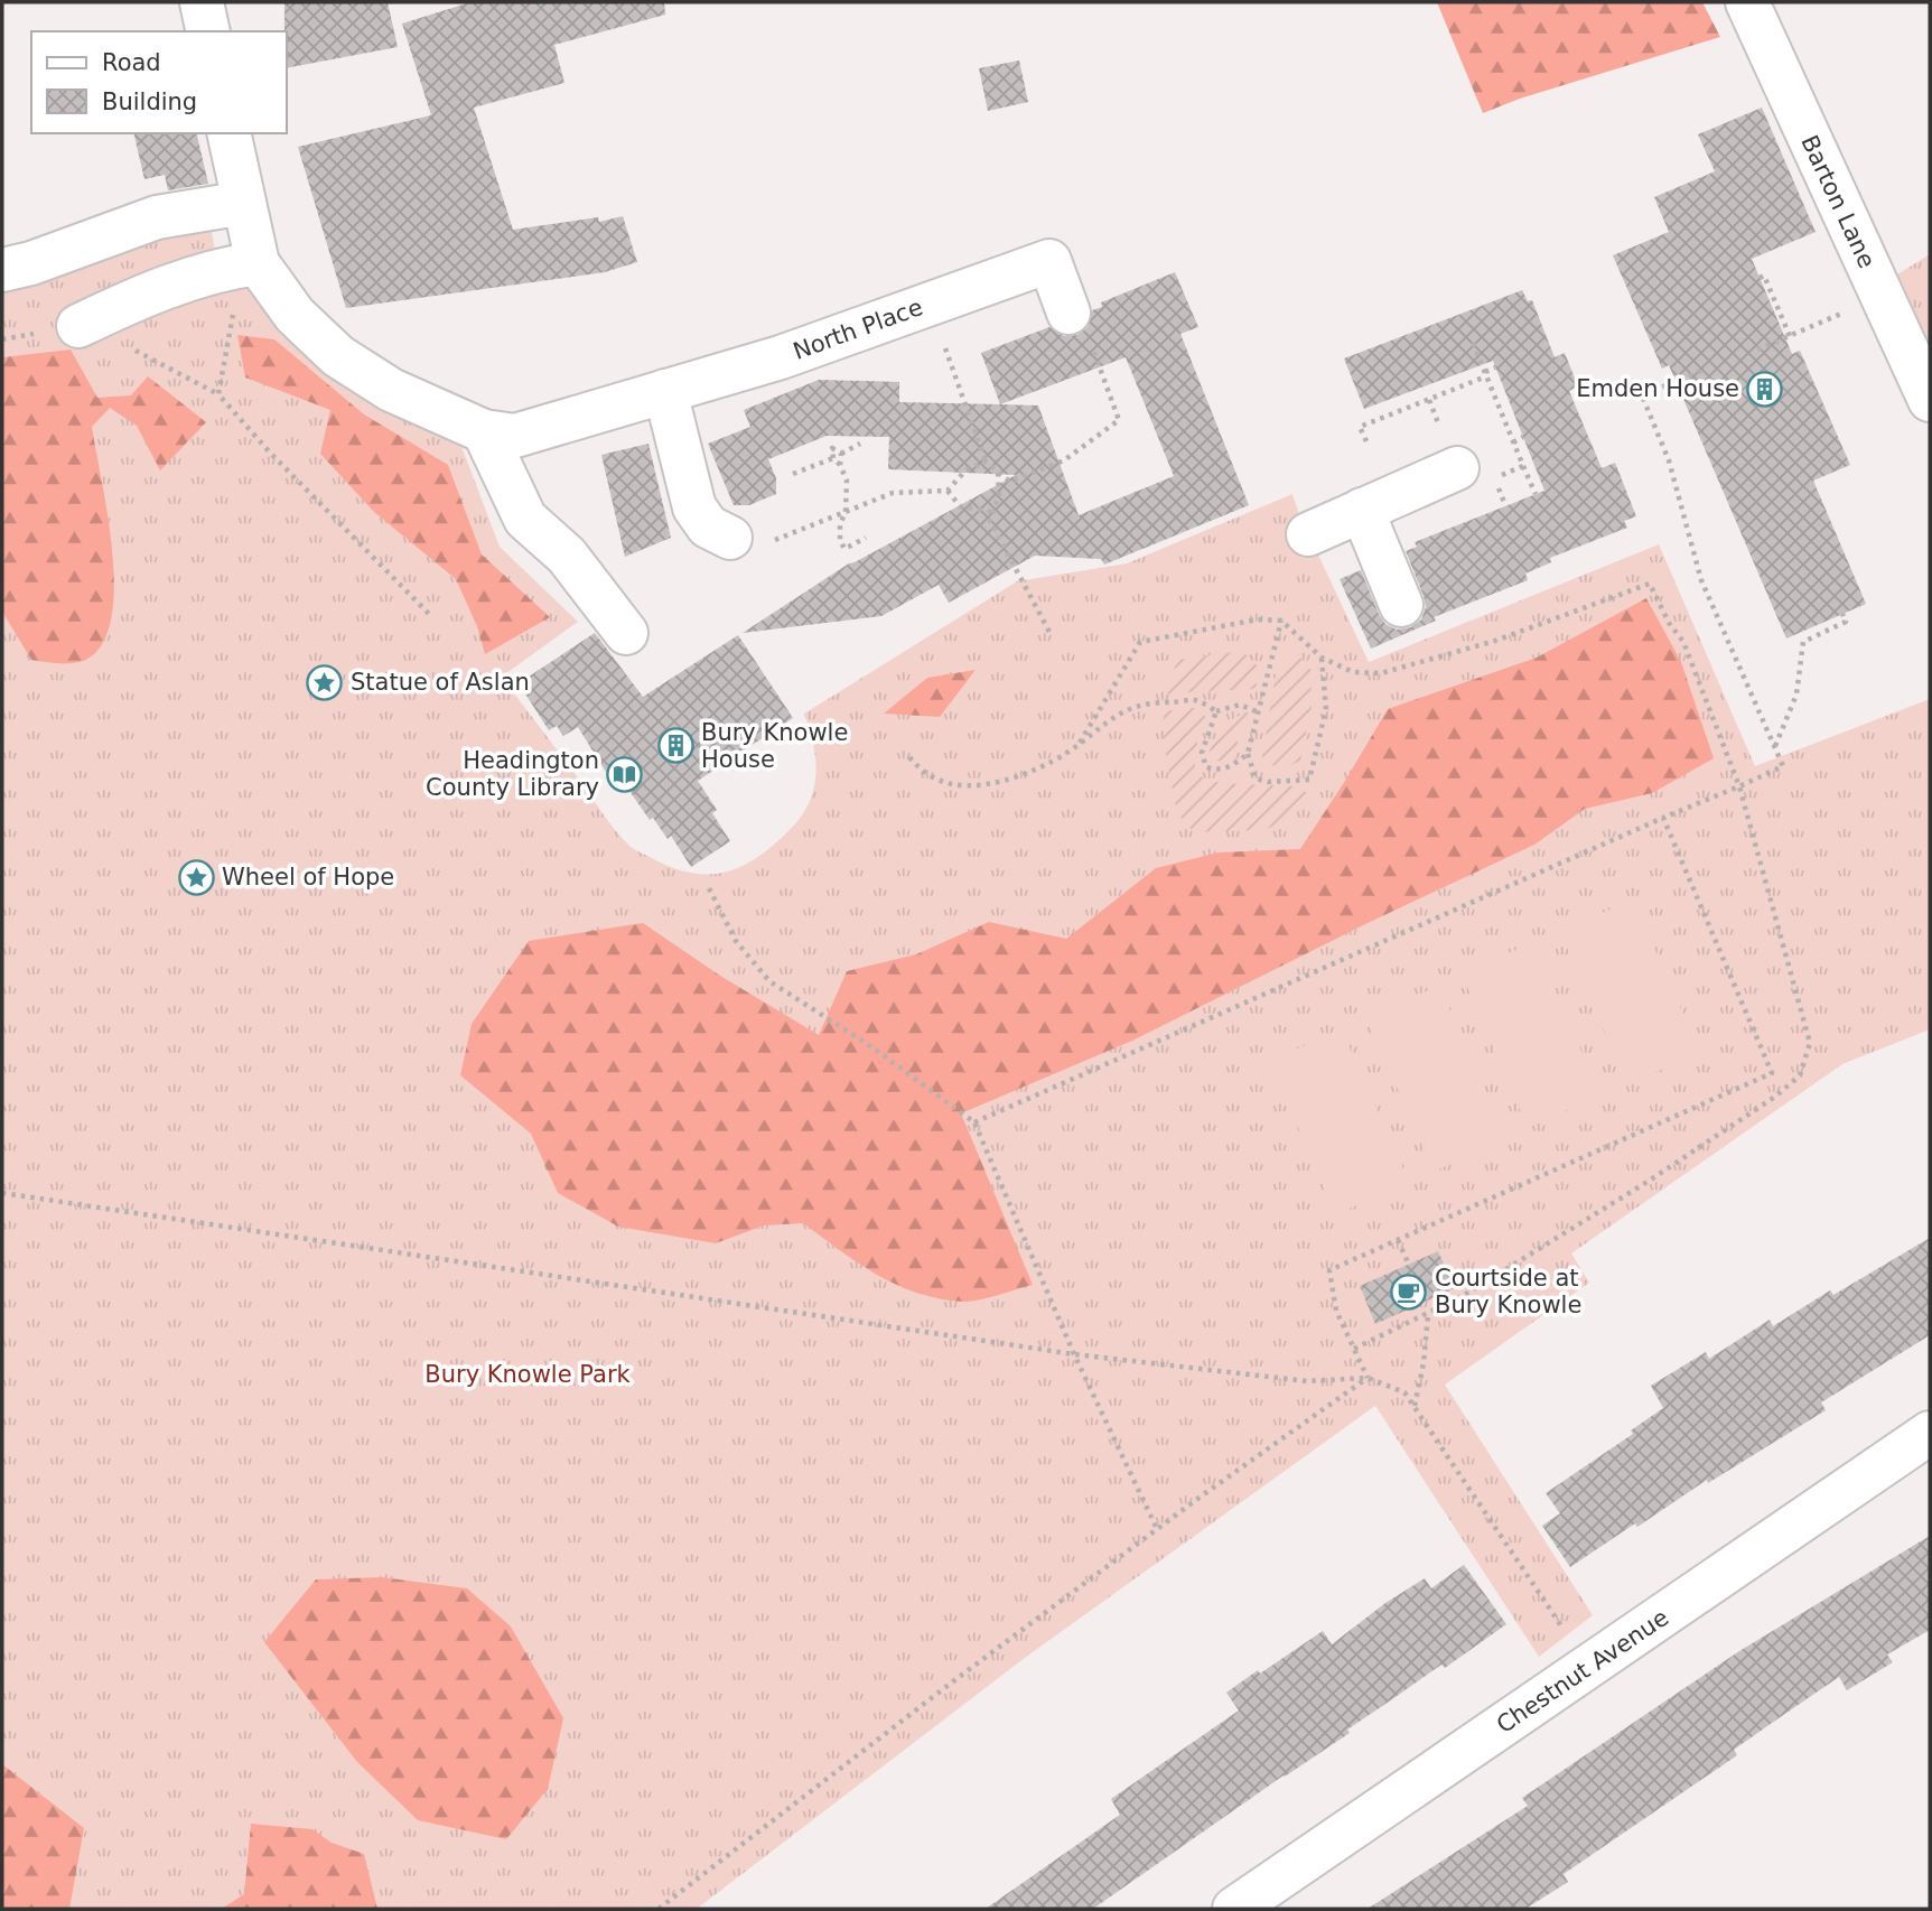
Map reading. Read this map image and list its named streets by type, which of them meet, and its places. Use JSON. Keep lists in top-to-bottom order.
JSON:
{
  "streets": {
    "street": ["Barton Lane", "North Place", "Chestnut Avenue"]
  },
  "parks": ["Bury Knowle Park"],
  "places": {
    "building": ["Emden House", "Bury Knowle House"],
    "place": ["Statue of Aslan", "Wheel of Hope"],
    "library": ["Headington County Library"],
    "cafe": ["Courtside at Bury Knowle"]
  },
  "legend": ["Road", "Building"]
}
